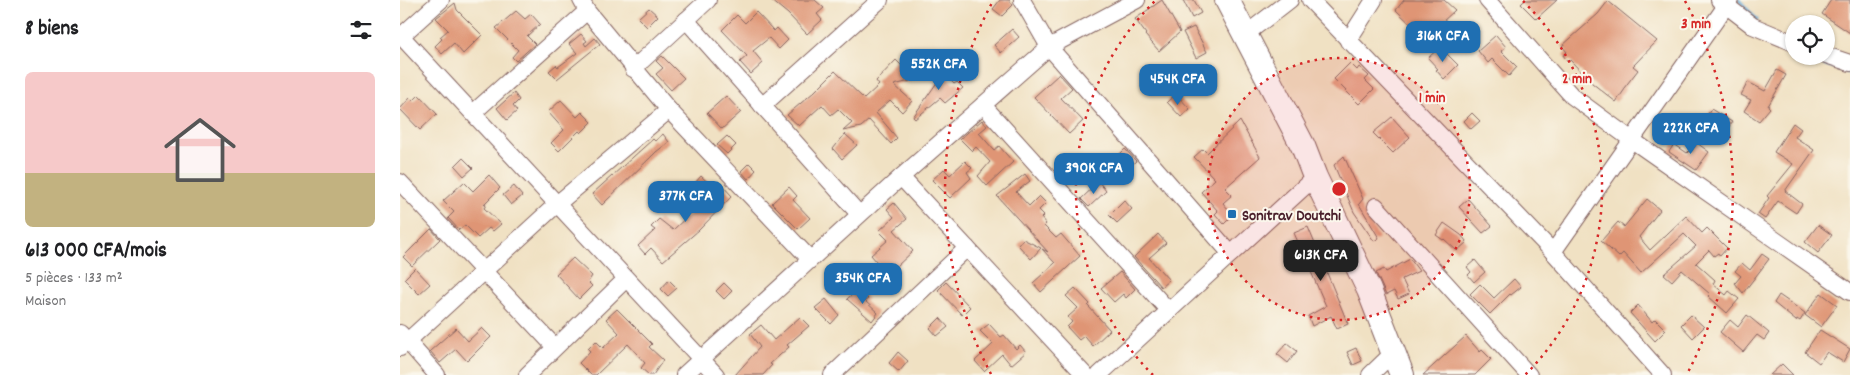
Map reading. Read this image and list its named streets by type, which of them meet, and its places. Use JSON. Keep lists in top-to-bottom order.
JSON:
{
  "places": {
    "transit": ["Sonitrav Doutchi"]
  },
  "page": {
    "heading": "8 biens",
    "price": [
      "316K CFA",
      "552K CFA",
      "454K CFA",
      "222K CFA",
      "390K CFA",
      "377K CFA",
      "613K CFA",
      "354K CFA"
    ],
    "list": [
      {
        "name": "613 000 CFA/mois",
        "note": "5 pièces · 133 m² · Maison"
      }
    ]
  },
  "rings": ["3 min", "2 min", "1 min"]
}
